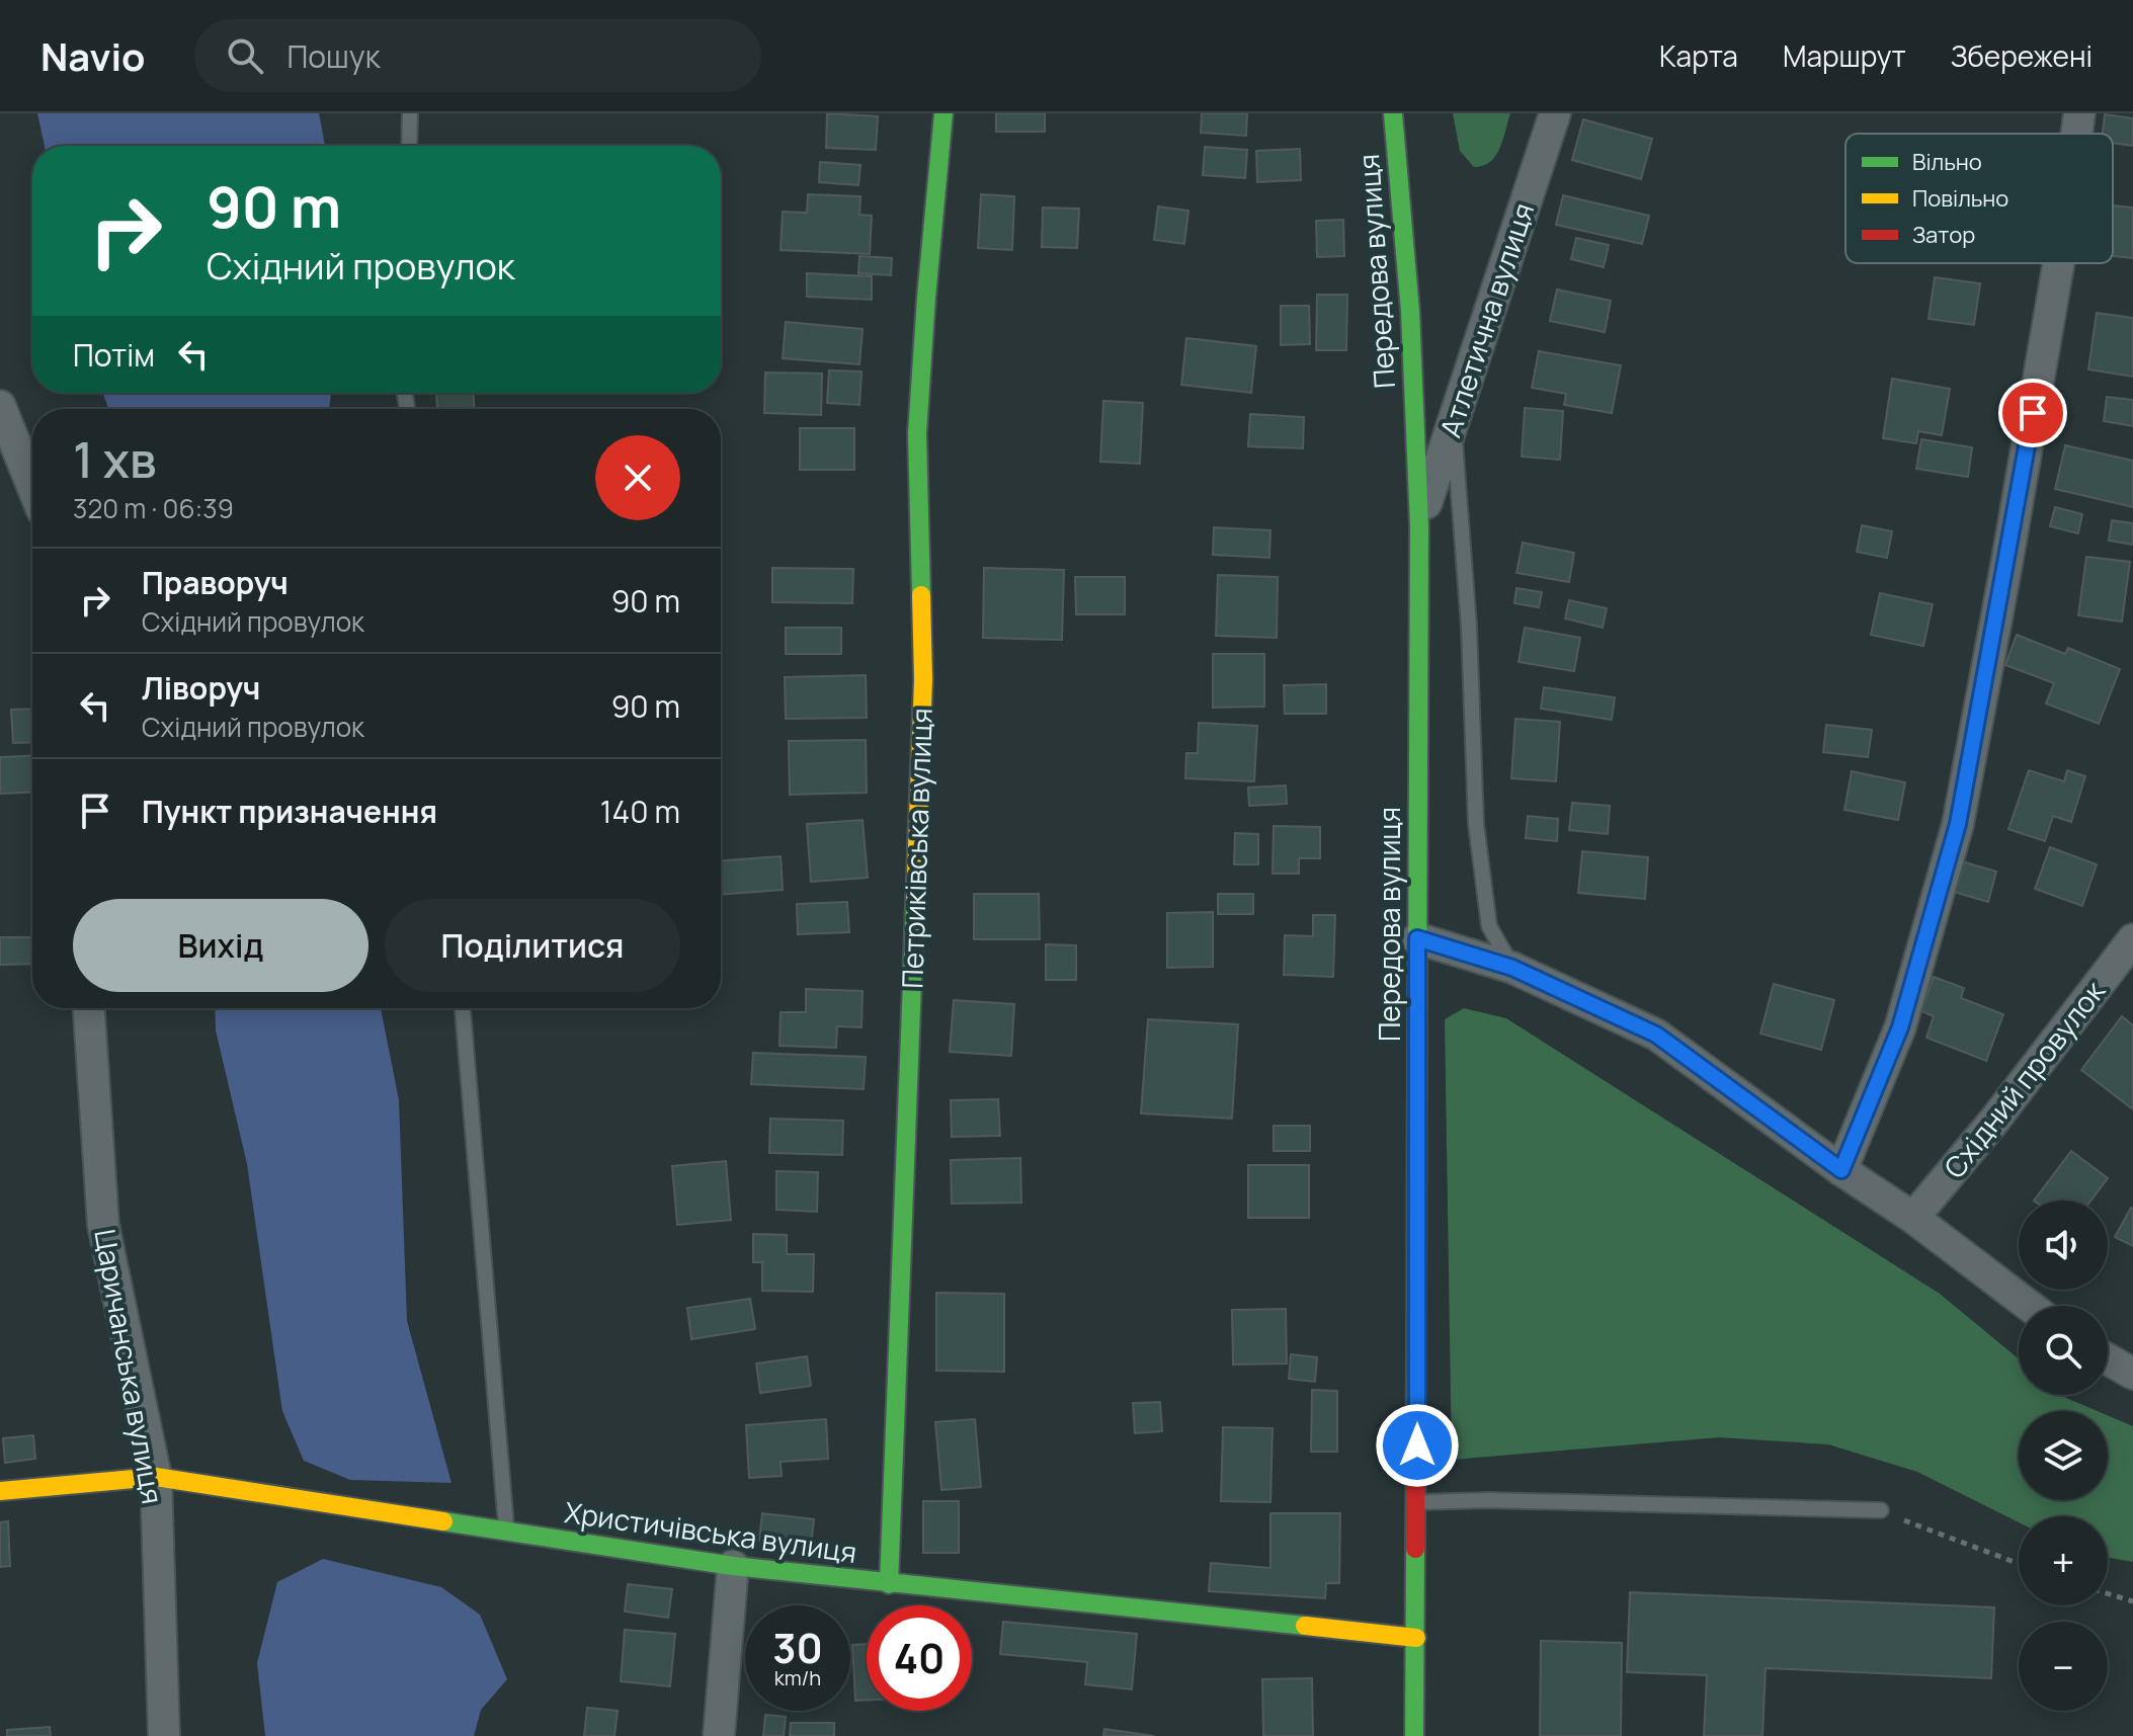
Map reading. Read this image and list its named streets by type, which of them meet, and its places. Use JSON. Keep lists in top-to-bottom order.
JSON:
{
  "streets": {
    "street": [
      "Передова вулиця",
      "Атлетична вулиця",
      "Петриківська вулиця",
      "Східний провулок",
      "Царичанська вулиця",
      "Христичівська вулиця"
    ]
  },
  "crossings": [
    ["Передова вулиця", "Атлетична вулиця"],
    ["Передова вулиця", "Христичівська вулиця"],
    ["Петриківська вулиця", "Христичівська вулиця"],
    ["Царичанська вулиця", "Христичівська вулиця"]
  ],
  "legend": ["Вільно", "Повільно", "Затор"],
  "page": {
    "header": "Navio",
    "search": "Пошук",
    "nav": ["Карта", "Маршрут", "Збережені"],
    "turn": ["90 m", "Східний провулок"],
    "then": "Потім",
    "heading": ["1 хв", "320 m · 06:39"],
    "list": [
      {
        "name": "Праворуч",
        "note": "Східний провулок",
        "value": "90 m"
      },
      {
        "name": "Ліворуч",
        "note": "Східний провулок",
        "value": "90 m"
      },
      {
        "name": "Пункт призначення",
        "value": "140 m"
      }
    ],
    "buttons": ["Вихід", "Поділитися"],
    "map_buttons": ["+", "−"],
    "speed": "30 km/h",
    "limit": "40"
  }
}
